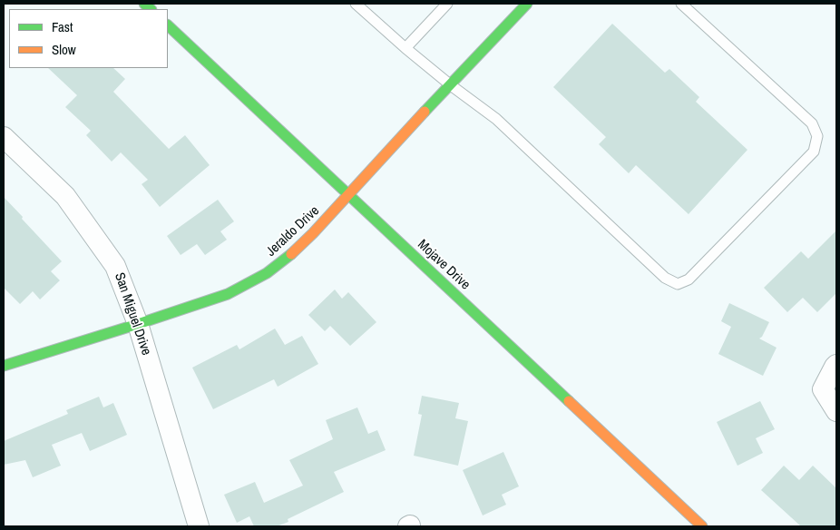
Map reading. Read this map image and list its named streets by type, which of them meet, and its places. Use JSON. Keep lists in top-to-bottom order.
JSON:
{
  "streets": {
    "main road": ["Jeraldo Drive", "Mojave Drive"],
    "street": ["San Miguel Drive"]
  },
  "crossings": [
    ["Jeraldo Drive", "Mojave Drive"],
    ["Jeraldo Drive", "San Miguel Drive"]
  ],
  "legend": ["Fast", "Slow"]
}
